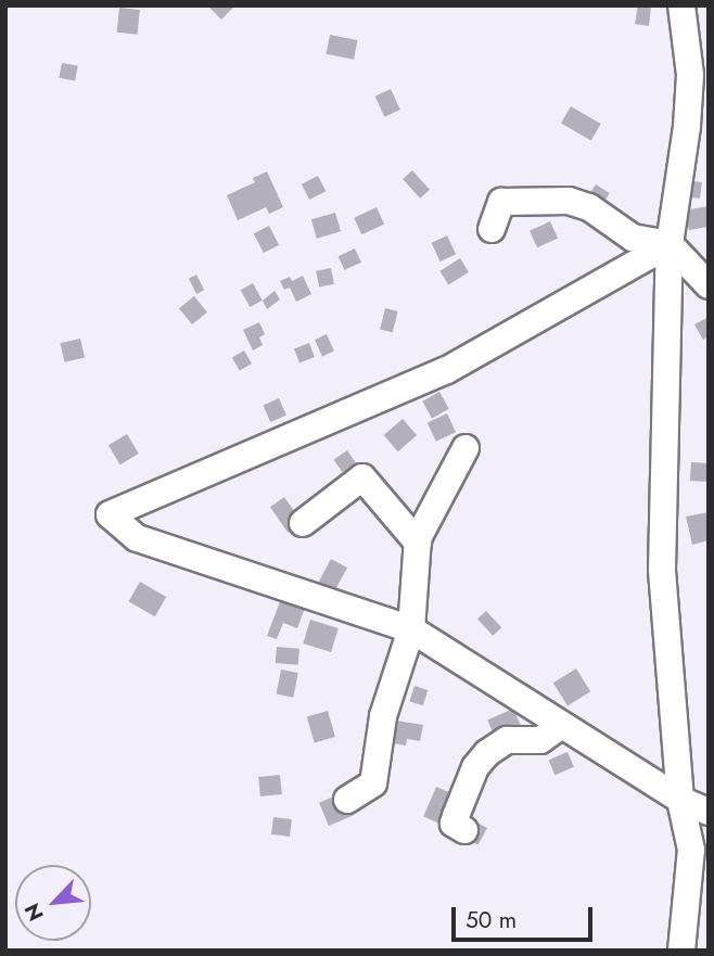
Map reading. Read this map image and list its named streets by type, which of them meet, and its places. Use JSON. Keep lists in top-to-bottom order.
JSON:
{
  "scale_bar": "50 m",
  "north": "bottom left"
}
